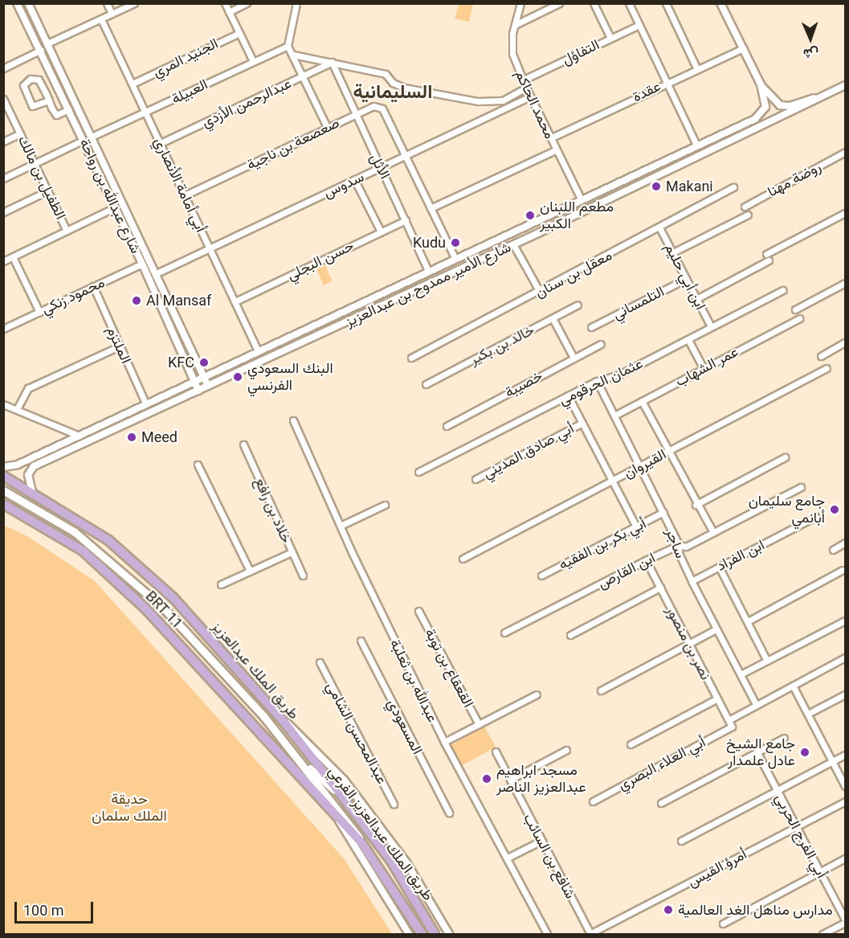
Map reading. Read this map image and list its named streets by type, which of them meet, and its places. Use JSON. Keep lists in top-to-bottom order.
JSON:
{
  "streets": {
    "main road": ["BRT 11", "طريق الملك عبدالعزيز"],
    "street": [
      "التفاؤل",
      "الجنيد المري",
      "العبيلة",
      "عقدة",
      "عبدالرحمن الأزدي",
      "محمد الحاكم",
      "صعصعة بن ناجية",
      "الأثل",
      "الطفيل بن مالك",
      "روضة مهنا",
      "أبي أمامة الأنصاري",
      "سدوس",
      "شارع عبدالله بن رواحة",
      "حسن البجلي",
      "معقل بن سنان",
      "ابن أبي حليم",
      "شارع الأمير ممدوح بن عبدالعزيز",
      "محمود زنكي",
      "التلمساني",
      "الملتزم",
      "خالد بن بكير",
      "عمر الشهاب",
      "عثمان الحرقومي",
      "خصيبة",
      "أبي صادق المديني",
      "القيروان",
      "خلاد بن رافع",
      "ساجر",
      "أبي بكر بن الفقيه",
      "ابن الفراد",
      "ابن القارص",
      "نصر بن منصور",
      "القعقاع بن توبة",
      "عبدالله بن ثعلبة",
      "المسعودي",
      "عبدالمحسن الشامي",
      "أبي العلاء البصري",
      "طريق الملك عبدالعزيز الفرعي",
      "أبي الفرج الحربي",
      "شافع بن السائب",
      "أمرؤ القيس"
    ]
  },
  "crossings": [
    ["التفاؤل", "محمد الحاكم"],
    ["الجنيد المري", "أبي أمامة الأنصاري"],
    ["العبيلة", "أبي أمامة الأنصاري"],
    ["العبيلة", "شارع عبدالله بن رواحة"],
    ["عقدة", "محمد الحاكم"],
    ["عبدالرحمن الأزدي", "الأثل"],
    ["عبدالرحمن الأزدي", "أبي أمامة الأنصاري"],
    ["محمد الحاكم", "سدوس"],
    ["محمد الحاكم", "شارع الأمير ممدوح بن عبدالعزيز"],
    ["صعصعة بن ناجية", "الأثل"],
    ["صعصعة بن ناجية", "أبي أمامة الأنصاري"],
    ["صعصعة بن ناجية", "سدوس"],
    ["صعصعة بن ناجية", "شارع الأمير ممدوح بن عبدالعزيز"],
    ["الأثل", "سدوس"],
    ["الأثل", "حسن البجلي"],
    ["الأثل", "شارع الأمير ممدوح بن عبدالعزيز"],
    ["أبي أمامة الأنصاري", "سدوس"],
    ["أبي أمامة الأنصاري", "حسن البجلي"],
    ["أبي أمامة الأنصاري", "شارع الأمير ممدوح بن عبدالعزيز"],
    ["سدوس", "شارع عبدالله بن رواحة"],
    ["شارع عبدالله بن رواحة", "شارع الأمير ممدوح بن عبدالعزيز"],
    ["شارع عبدالله بن رواحة", "محمود زنكي"],
    ["معقل بن سنان", "ابن أبي حليم"],
    ["ابن أبي حليم", "التلمساني"],
    ["ابن أبي حليم", "عثمان الحرقومي"],
    ["شارع الأمير ممدوح بن عبدالعزيز", "الملتزم"],
    ["شارع الأمير ممدوح بن عبدالعزيز", "طريق الملك عبدالعزيز"],
    ["محمود زنكي", "الملتزم"],
    ["عمر الشهاب", "ساجر"],
    ["عثمان الحرقومي", "ساجر"],
    ["القيروان", "ساجر"],
    ["ساجر", "أبي بكر بن الفقيه"],
    ["ساجر", "ابن الفراد"],
    ["ساجر", "ابن القارص"],
    ["ابن القارص", "نصر بن منصور"],
    ["BRT 11", "طريق الملك عبدالعزيز"],
    ["نصر بن منصور", "أبي العلاء البصري"],
    ["طريق الملك عبدالعزيز", "طريق الملك عبدالعزيز الفرعي"],
    ["أبي الفرج الحربي", "أمرؤ القيس"],
    ["شافع بن السائب", "أمرؤ القيس"]
  ],
  "districts": ["السليمانية"],
  "parks": ["حديقة الملك سلمان"],
  "places": [
    "Makani",
    "مطعم اللبنان الكبير",
    "Kudu",
    "Al Mansaf",
    "KFC",
    "البنك السعودي الفرنسي",
    "Meed",
    "جامع سليمان أبانمي",
    "جامع الشيخ عادل علمدار",
    "مسجد ابراهيم عبدالعزيز الناصر",
    "مدارس مناهل الغد العالمية"
  ],
  "scale_bar": "100 m",
  "north": "bottom"
}
